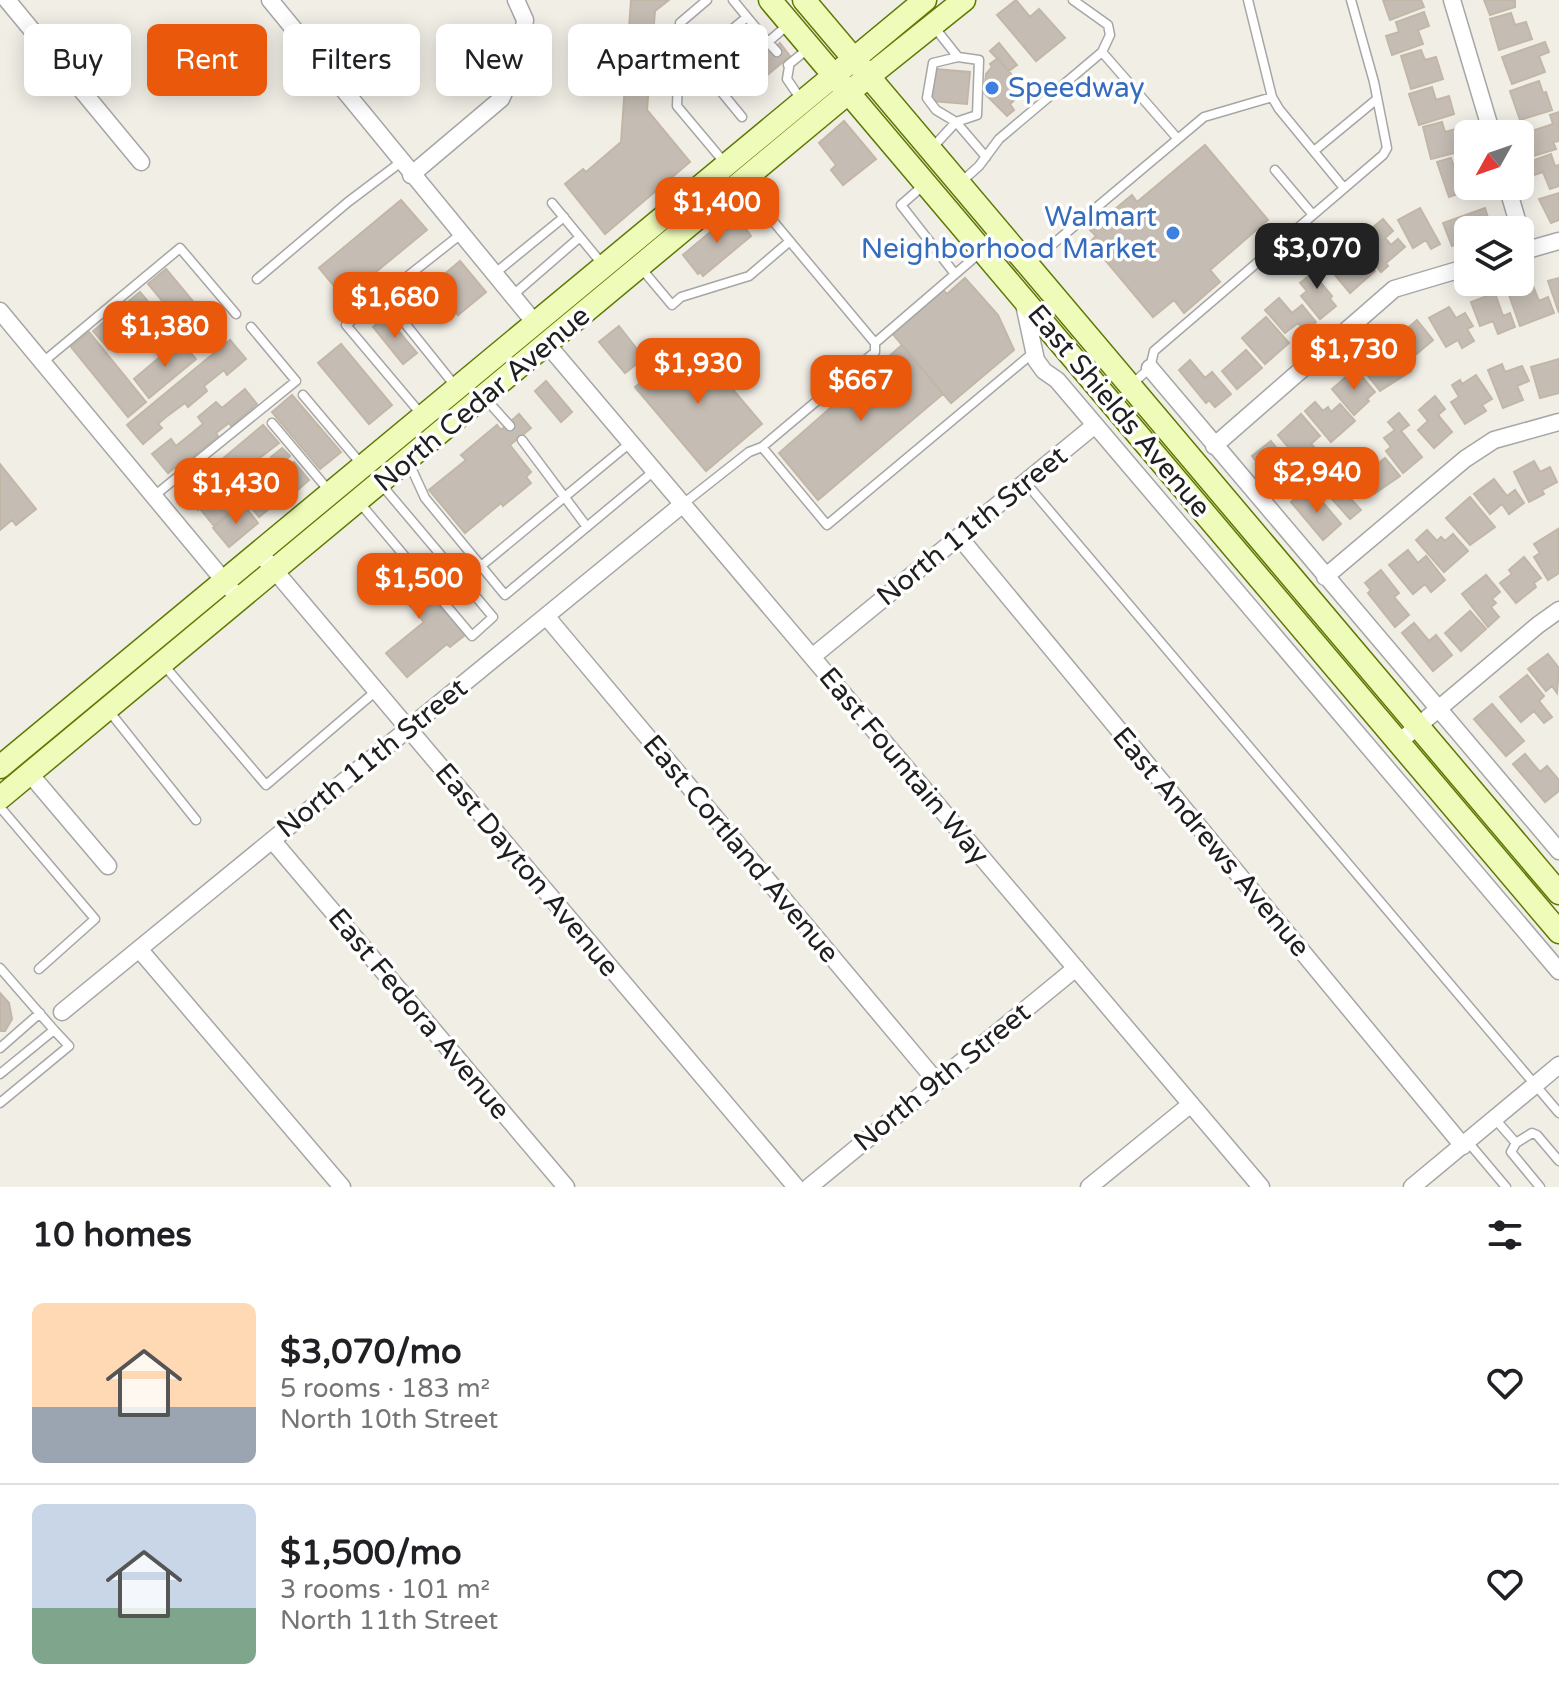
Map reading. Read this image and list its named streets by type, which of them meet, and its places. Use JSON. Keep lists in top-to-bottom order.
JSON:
{
  "streets": {
    "main road": ["North Cedar Avenue", "East Shields Avenue"],
    "street": [
      "North 11th Street",
      "East Fountain Way",
      "East Andrews Avenue",
      "East Cortland Avenue",
      "East Dayton Avenue",
      "East Fedora Avenue",
      "North 9th Street"
    ]
  },
  "crossings": [
    ["North Cedar Avenue", "East Shields Avenue"],
    ["North Cedar Avenue", "East Fountain Way"],
    ["North Cedar Avenue", "East Dayton Avenue"],
    ["North 11th Street", "East Fountain Way"],
    ["North 11th Street", "East Andrews Avenue"],
    ["North 11th Street", "East Cortland Avenue"],
    ["North 11th Street", "East Dayton Avenue"],
    ["North 11th Street", "East Fedora Avenue"],
    ["East Fountain Way", "North 9th Street"],
    ["East Cortland Avenue", "North 9th Street"]
  ],
  "places": ["Speedway", "Walmart Neighborhood Market"],
  "north": "bottom left",
  "page": {
    "chip": [
      "Buy",
      "Rent",
      "Filters",
      "New",
      "Apartment"
    ],
    "price": [
      "$1,400",
      "$3,070",
      "$1,680",
      "$1,380",
      "$1,730",
      "$1,930",
      "$667",
      "$2,940",
      "$1,430",
      "$1,500"
    ],
    "heading": "10 homes",
    "list": [
      {
        "name": "$3,070/mo",
        "note": "5 rooms · 183 m² · North 10th Street"
      },
      {
        "name": "$1,500/mo",
        "note": "3 rooms · 101 m² · North 11th Street"
      }
    ]
  }
}
